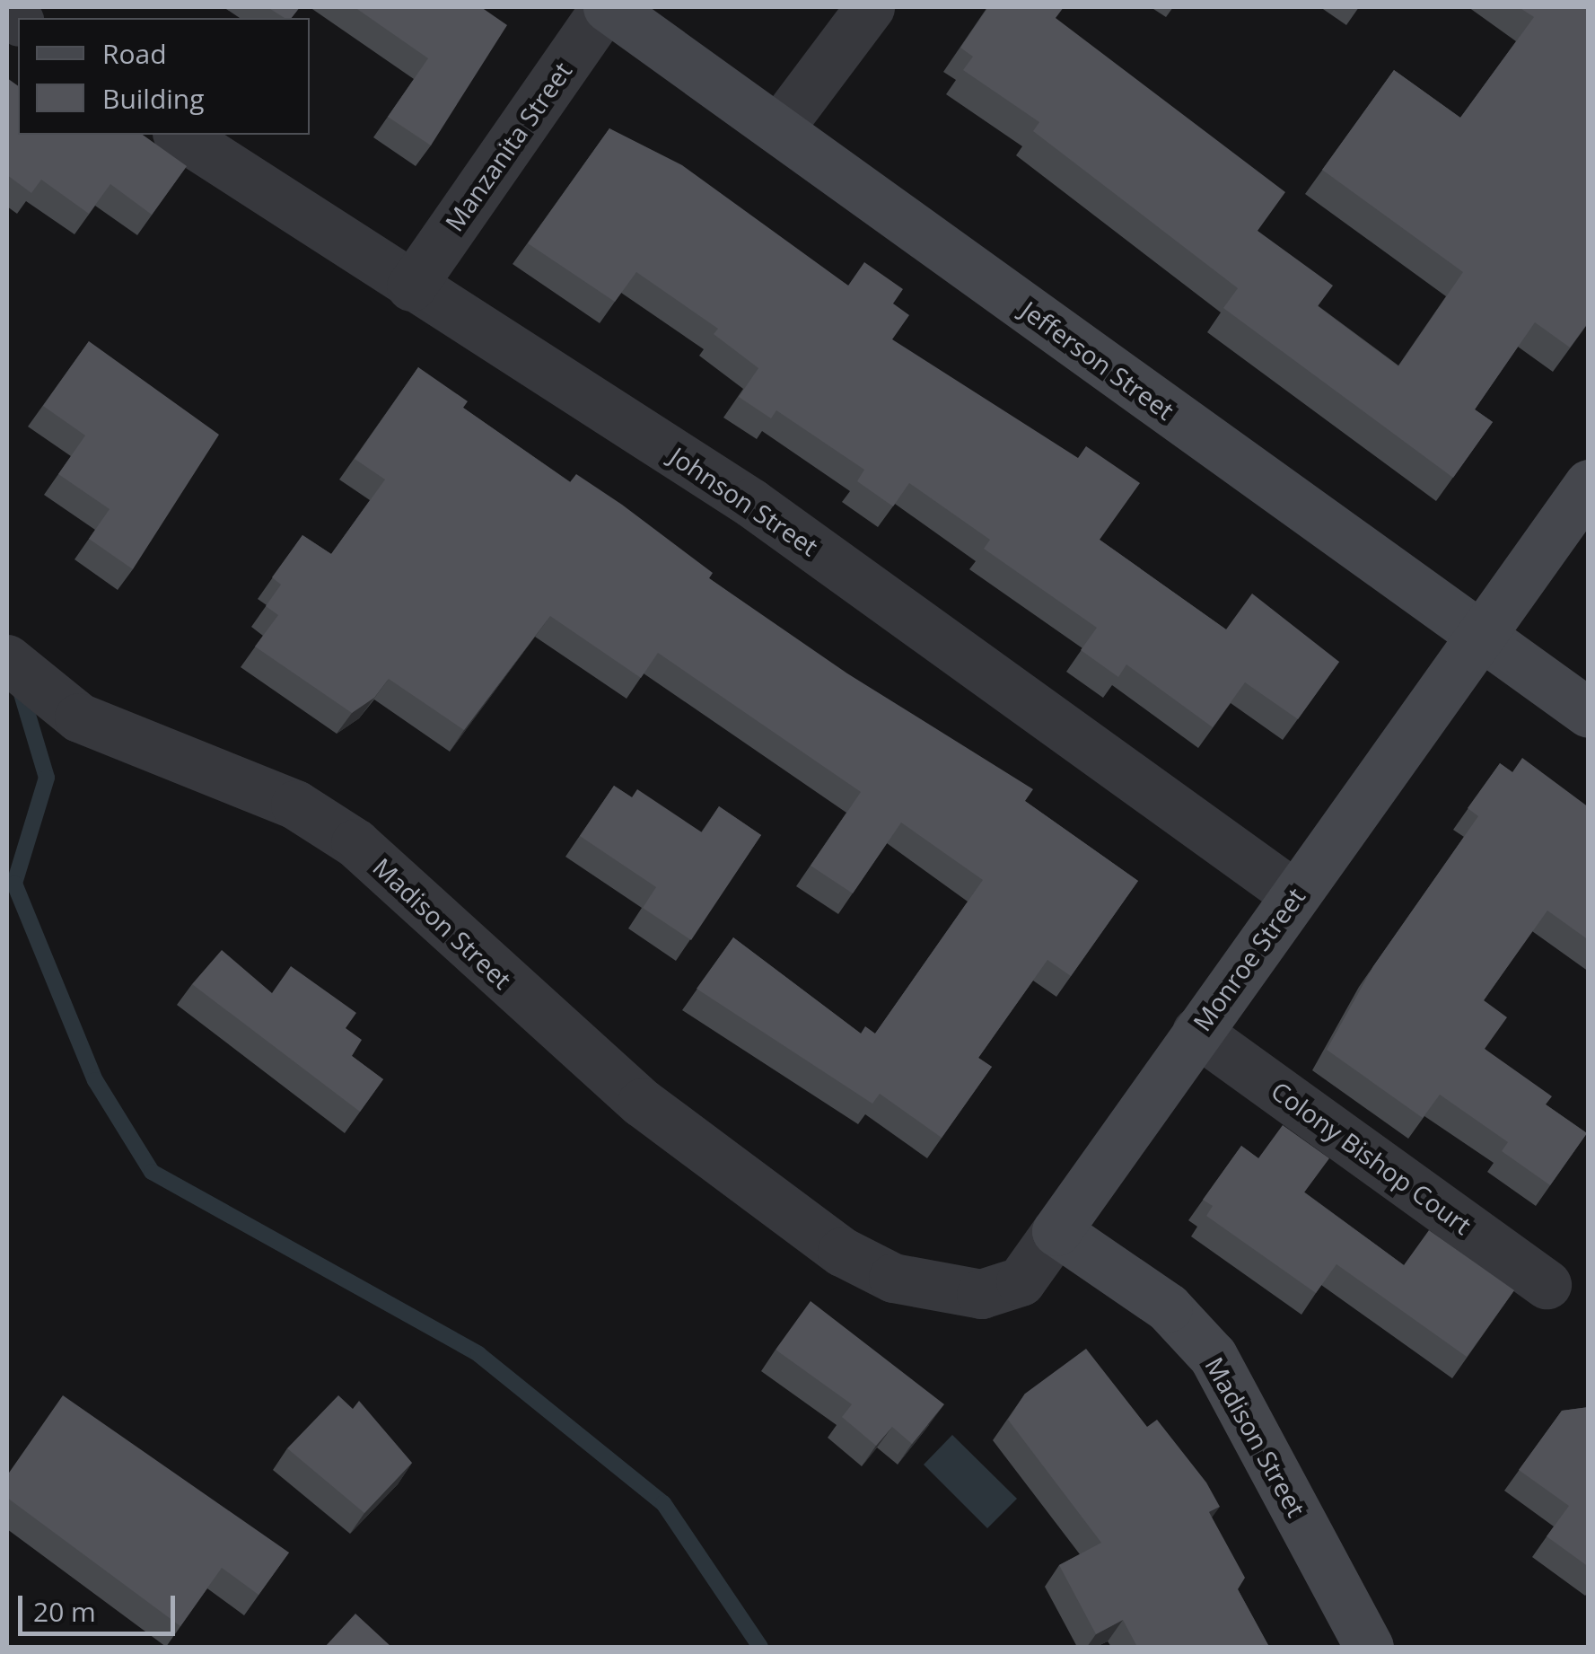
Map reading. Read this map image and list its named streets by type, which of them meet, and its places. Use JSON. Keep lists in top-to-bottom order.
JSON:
{
  "streets": {
    "street": [
      "Manzanita Street",
      "Jefferson Street",
      "Johnson Street",
      "Madison Street",
      "Monroe Street",
      "Colony Bishop Court"
    ]
  },
  "crossings": [
    ["Manzanita Street", "Jefferson Street"],
    ["Manzanita Street", "Johnson Street"],
    ["Jefferson Street", "Monroe Street"],
    ["Johnson Street", "Monroe Street"],
    ["Madison Street", "Monroe Street"],
    ["Monroe Street", "Colony Bishop Court"]
  ],
  "legend": ["Road", "Building"],
  "scale_bar": "20 m"
}
